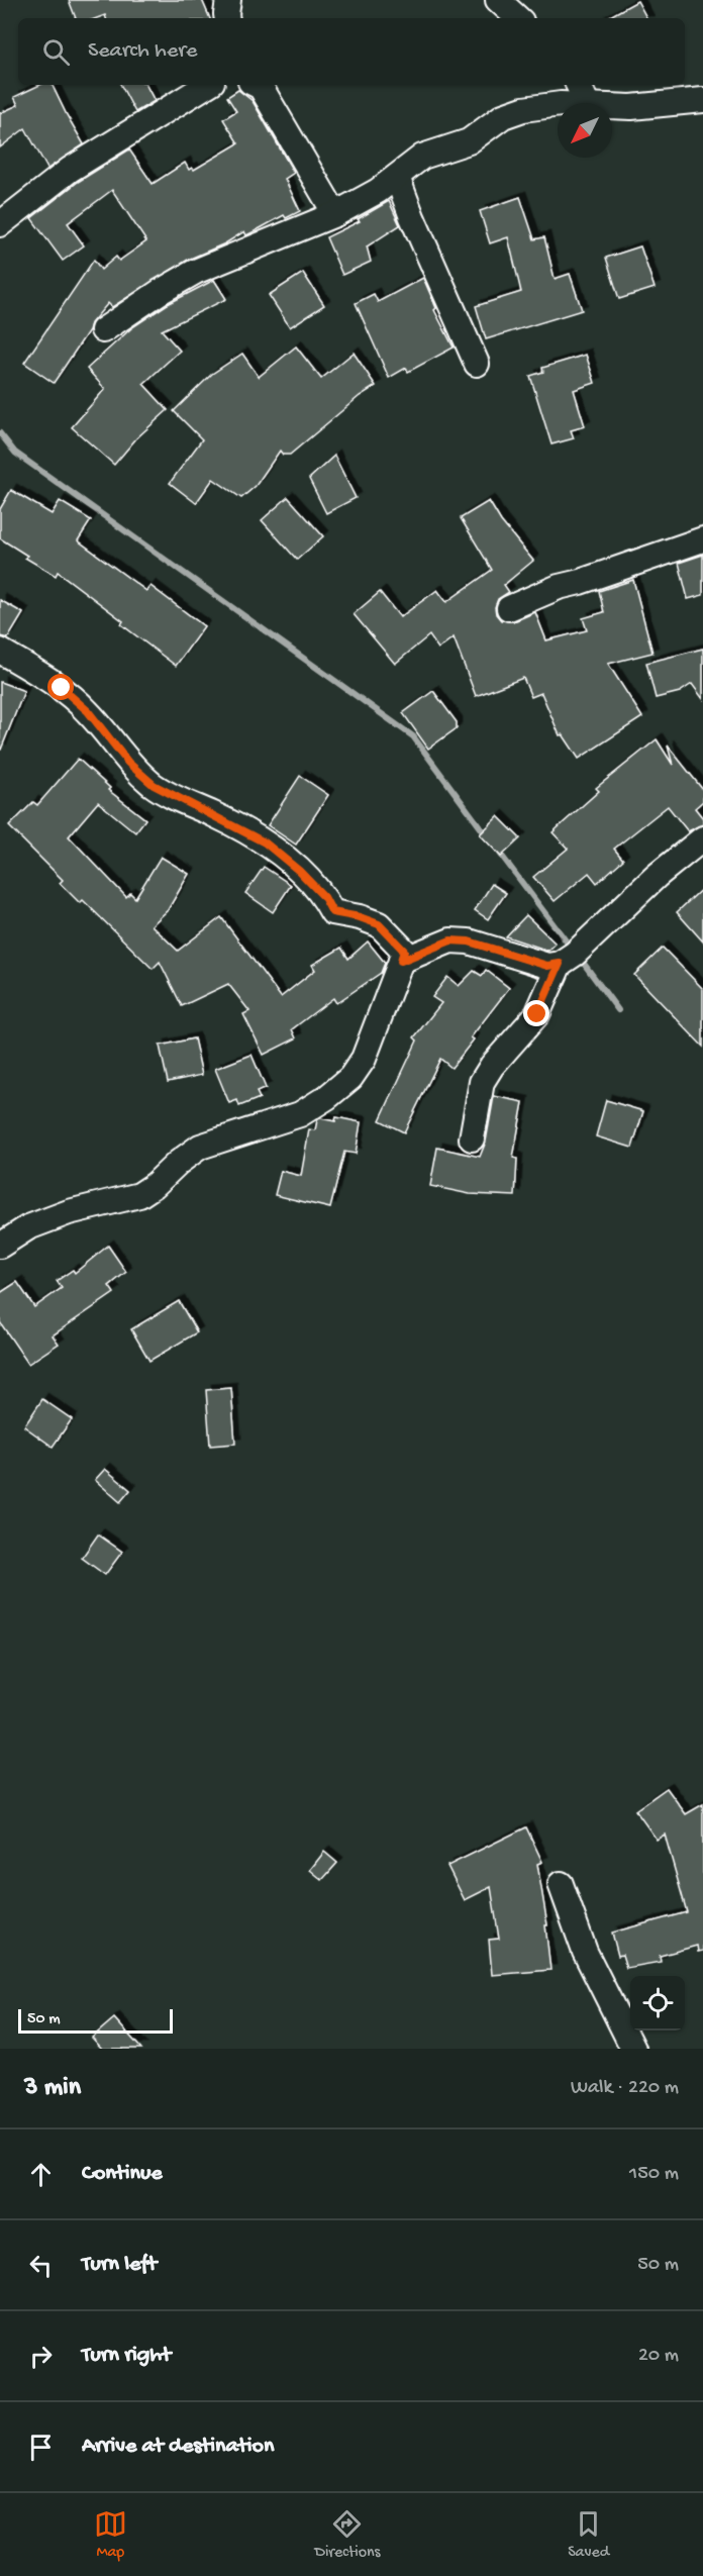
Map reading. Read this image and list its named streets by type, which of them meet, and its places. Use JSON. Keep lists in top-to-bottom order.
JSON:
{
  "scale_bar": "50 m",
  "north": "bottom left",
  "page": {
    "search": "Search here",
    "scale": "50 m",
    "heading": ["3 min", "Walk · 220 m"],
    "list": [
      ["Continue", "150 m"],
      ["Turn left", "50 m"],
      ["Turn right", "20 m"],
      "Arrive at destination"
    ],
    "nav": ["Map", "Directions", "Saved"]
  }
}
